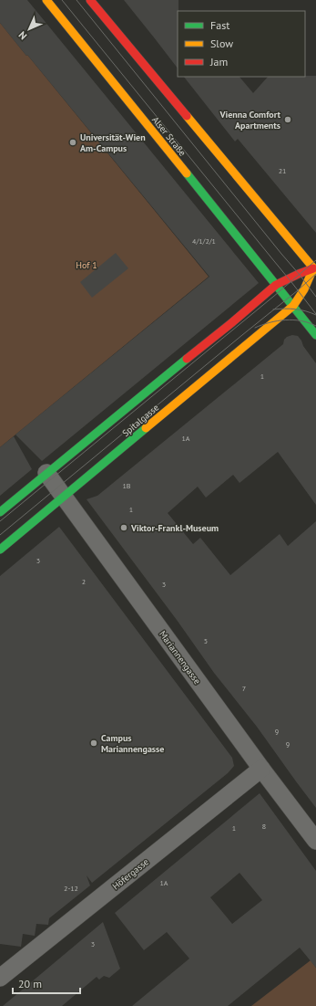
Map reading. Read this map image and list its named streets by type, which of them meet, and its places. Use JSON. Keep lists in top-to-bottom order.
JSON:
{
  "streets": {
    "main road": ["Alser Straße", "Spitalgasse"],
    "street": ["Mariannengasse", "Höfergasse"]
  },
  "crossings": [
    ["Alser Straße", "Spitalgasse"],
    ["Spitalgasse", "Mariannengasse"],
    ["Mariannengasse", "Höfergasse"]
  ],
  "parks": ["Hof 1"],
  "places": [
    "Vienna Comfort Apartments",
    "Universität-Wien Am-Campus",
    "Viktor-Frankl-Museum",
    "Campus Mariannengasse"
  ],
  "house_numbers": [
    "21",
    "4/1/2/1",
    "1",
    "1A",
    "1B",
    "1",
    "3",
    "2",
    "3",
    "5",
    "7",
    "9",
    "9",
    "8",
    "1",
    "1A",
    "2-12",
    "3"
  ],
  "legend": ["Fast", "Slow", "Jam"],
  "scale_bar": "20 m",
  "north": "bottom left"
}
